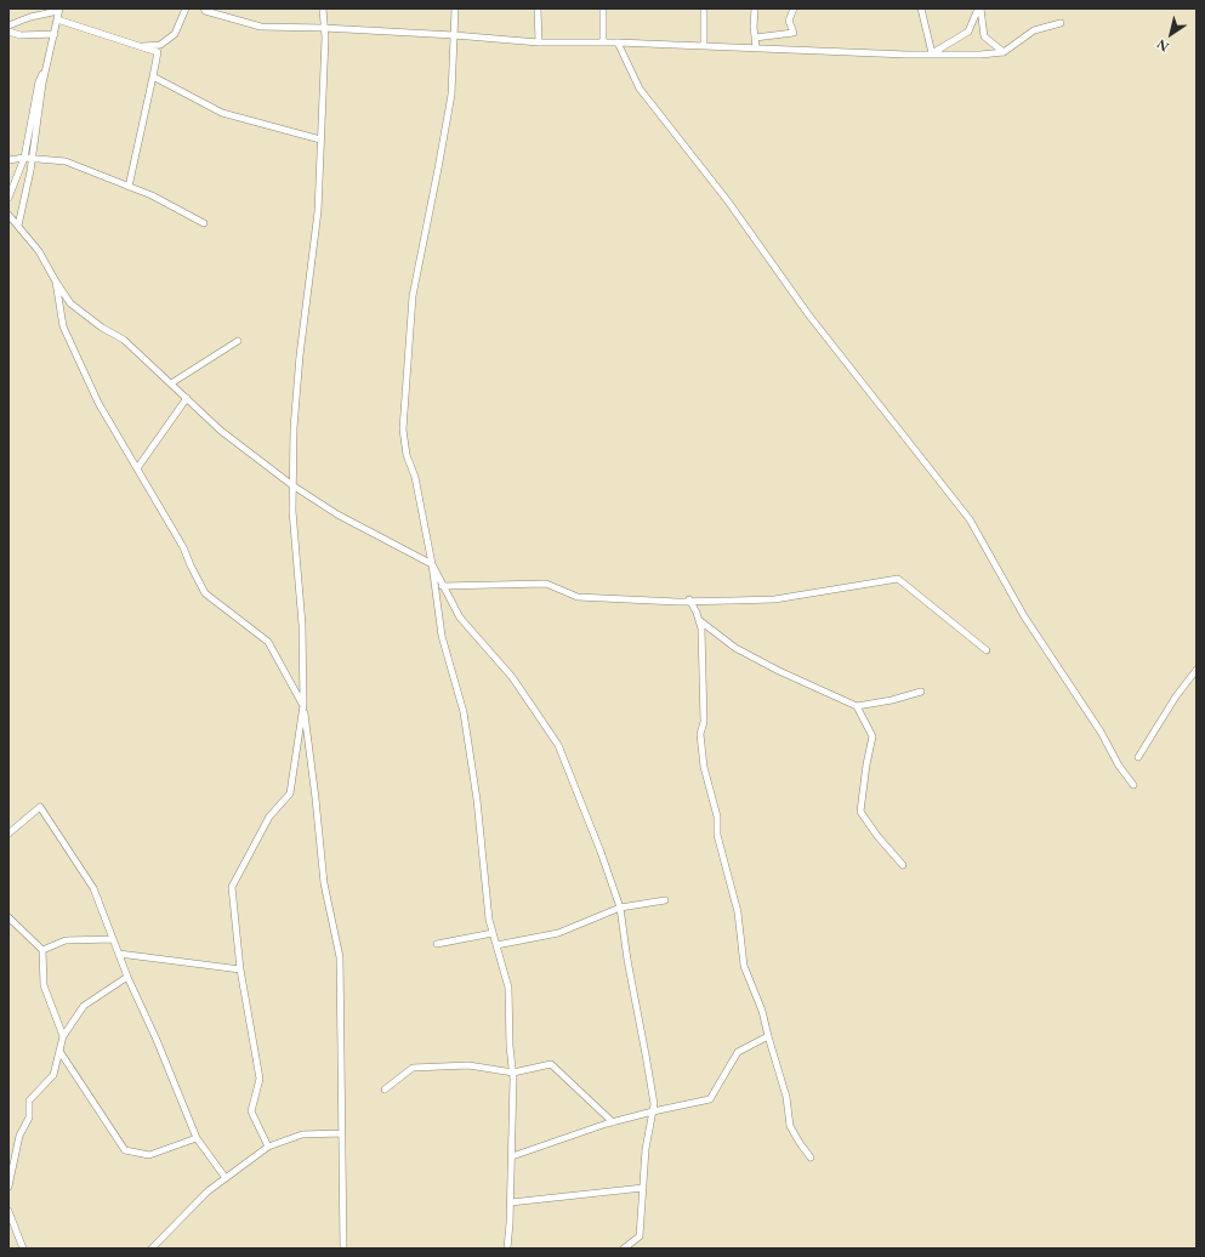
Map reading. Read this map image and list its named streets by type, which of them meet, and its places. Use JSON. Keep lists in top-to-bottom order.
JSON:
{
  "north": "bottom left"
}
